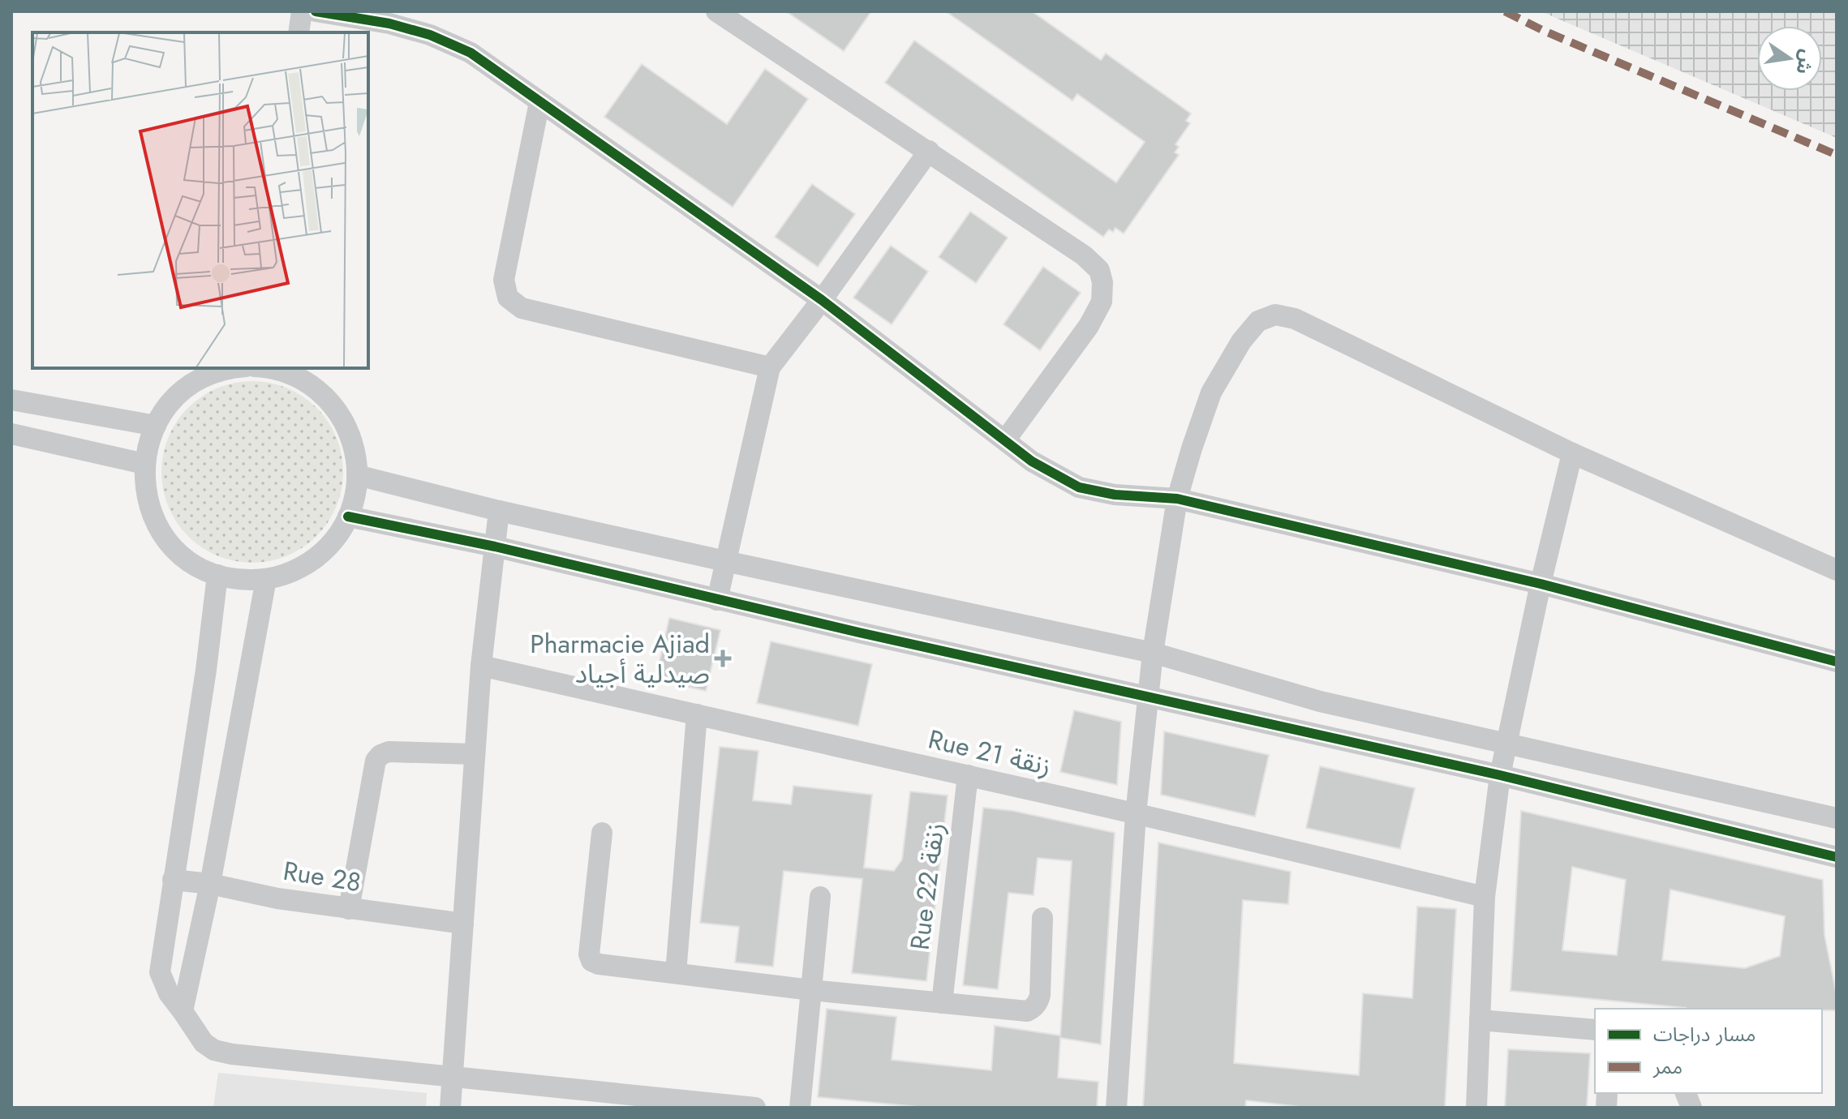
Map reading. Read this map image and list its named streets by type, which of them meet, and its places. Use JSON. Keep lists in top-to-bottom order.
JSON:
{
  "streets": {
    "street": ["Rue 21 زنقة", "Rue 28", "Rue 22 زنقة"]
  },
  "crossings": [
    ["Rue 21 زنقة", "Rue 22 زنقة"]
  ],
  "places": {
    "health": ["Pharmacie Ajiad صيدلية أجياد"]
  },
  "legend": ["مسار دراجات", "ممر"],
  "north": "right"
}
